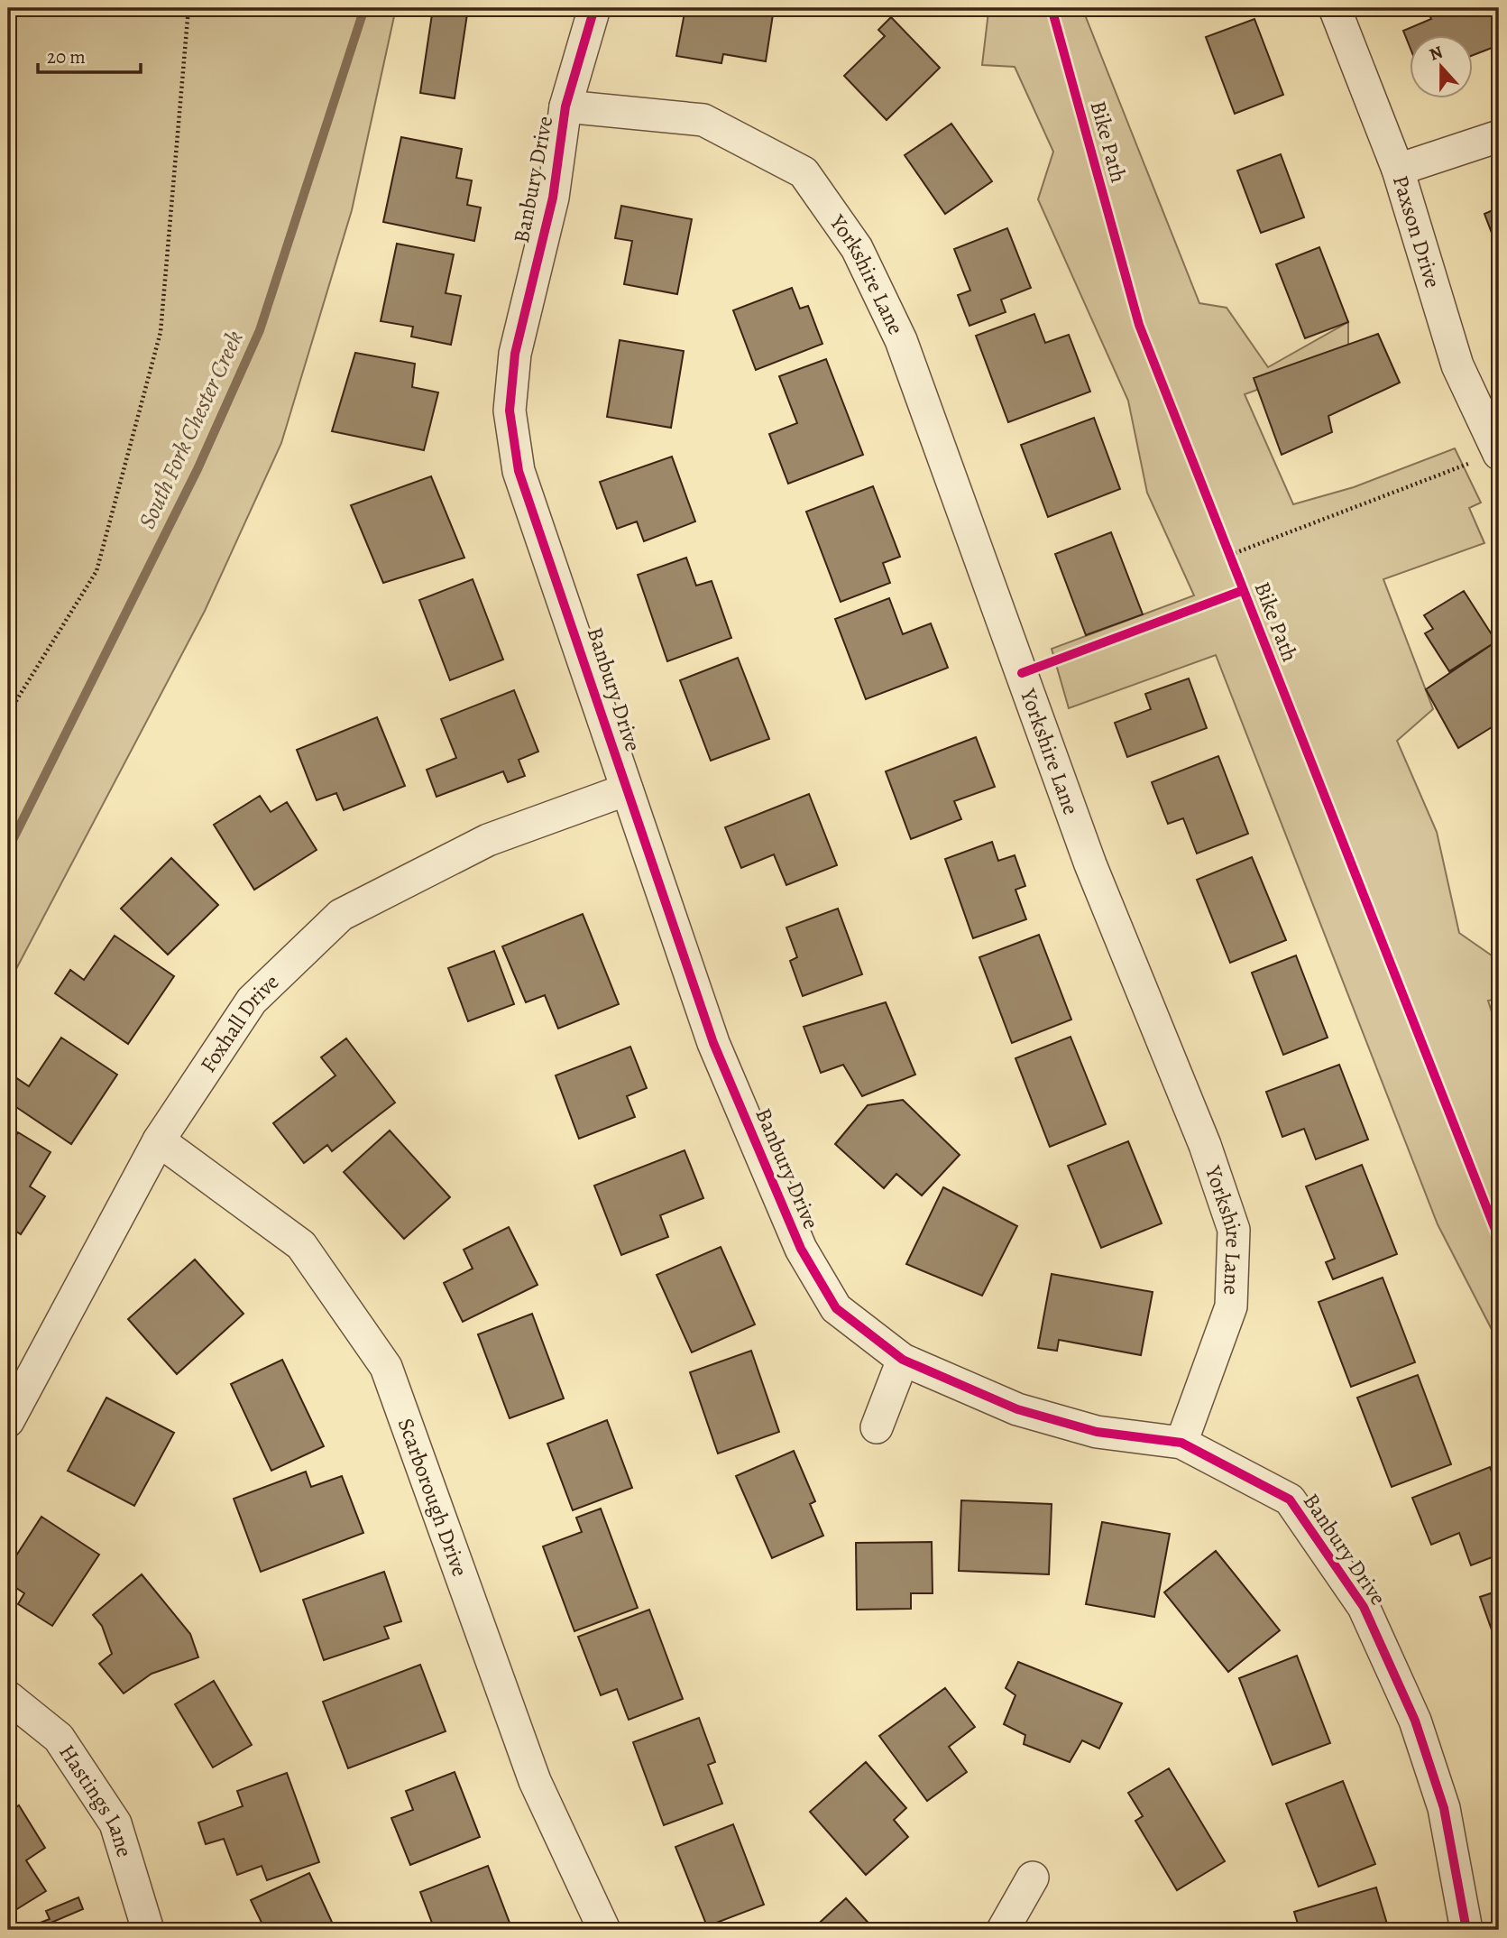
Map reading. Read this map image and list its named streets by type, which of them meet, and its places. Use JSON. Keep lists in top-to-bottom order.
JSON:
{
  "streets": {
    "street": [
      "Banbury Drive",
      "Paxson Drive",
      "Yorkshire Lane",
      "Foxhall Drive",
      "Scarborough Drive",
      "Hastings Lane"
    ],
    "cycle path": ["Bike Path"]
  },
  "crossings": [
    ["Banbury Drive", "Yorkshire Lane"],
    ["Banbury Drive", "Foxhall Drive"],
    ["Foxhall Drive", "Scarborough Drive"]
  ],
  "water": ["South Fork Chester Creek"],
  "scale_bar": "20 m",
  "north": "top"
}
